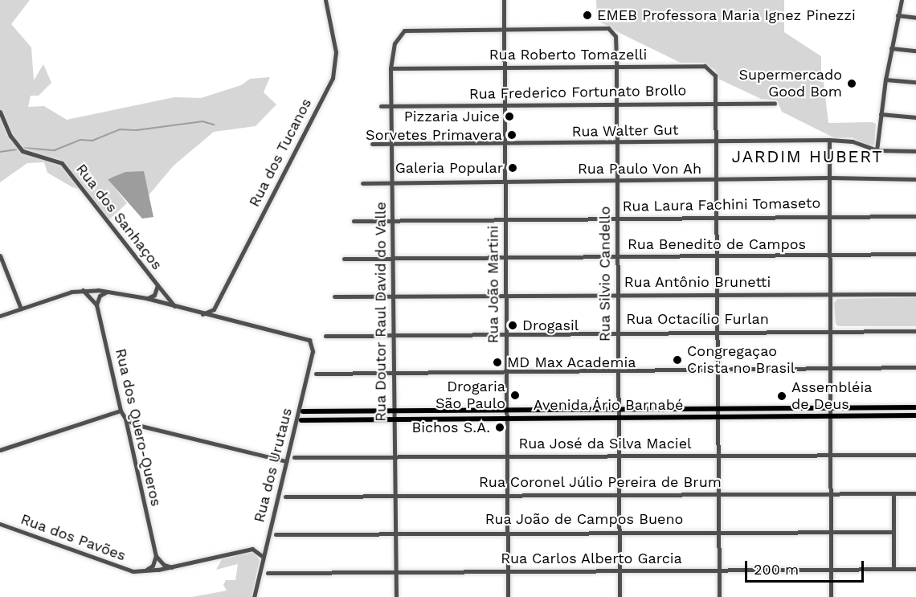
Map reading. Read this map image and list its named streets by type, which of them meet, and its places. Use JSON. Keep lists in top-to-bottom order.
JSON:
{
  "streets": {
    "main road": ["Avenida Ário Barnabé"],
    "street": [
      "Rua Roberto Tomazelli",
      "Rua Frederico Fortunato Brollo",
      "Rua Walter Gut",
      "Rua dos Tucanos",
      "Rua Paulo Von Ah",
      "Rua Laura Fachini Tomaseto",
      "Rua dos Sanhaços",
      "Rua Benedito de Campos",
      "Rua Silvio Candello",
      "Rua Antônio Brunetti",
      "Rua João Martini",
      "Rua Doutor Raul David do Valle",
      "Rua Octacílio Furlan",
      "Rua dos Quero-Queros",
      "Rua José da Silva Maciel",
      "Rua dos Urutaus",
      "Rua Coronel Júlio Pereira de Brum",
      "Rua João de Campos Bueno",
      "Rua dos Pavões",
      "Rua Carlos Alberto Garcia"
    ]
  },
  "crossings": [
    ["Rua Roberto Tomazelli", "Rua Frederico Fortunato Brollo"],
    ["Rua Roberto Tomazelli", "Rua Walter Gut"],
    ["Rua Roberto Tomazelli", "Rua Paulo Von Ah"],
    ["Rua Roberto Tomazelli", "Rua Laura Fachini Tomaseto"],
    ["Rua Roberto Tomazelli", "Rua Benedito de Campos"],
    ["Rua Roberto Tomazelli", "Rua Silvio Candello"],
    ["Rua Roberto Tomazelli", "Rua Antônio Brunetti"],
    ["Rua Roberto Tomazelli", "Rua João Martini"],
    ["Rua Roberto Tomazelli", "Rua Doutor Raul David do Valle"],
    ["Rua Roberto Tomazelli", "Rua Octacílio Furlan"],
    ["Rua Roberto Tomazelli", "Avenida Ário Barnabé"],
    ["Rua Roberto Tomazelli", "Rua José da Silva Maciel"],
    ["Rua Roberto Tomazelli", "Rua Coronel Júlio Pereira de Brum"],
    ["Rua Roberto Tomazelli", "Rua João de Campos Bueno"],
    ["Rua Roberto Tomazelli", "Rua Carlos Alberto Garcia"],
    ["Rua Frederico Fortunato Brollo", "Rua Silvio Candello"],
    ["Rua Frederico Fortunato Brollo", "Rua João Martini"],
    ["Rua Frederico Fortunato Brollo", "Rua Doutor Raul David do Valle"],
    ["Rua Walter Gut", "Rua Silvio Candello"],
    ["Rua Walter Gut", "Rua João Martini"],
    ["Rua Walter Gut", "Rua Doutor Raul David do Valle"],
    ["Rua Paulo Von Ah", "Rua Silvio Candello"],
    ["Rua Paulo Von Ah", "Rua João Martini"],
    ["Rua Paulo Von Ah", "Rua Doutor Raul David do Valle"],
    ["Rua Laura Fachini Tomaseto", "Rua Silvio Candello"],
    ["Rua Laura Fachini Tomaseto", "Rua João Martini"],
    ["Rua Laura Fachini Tomaseto", "Rua Doutor Raul David do Valle"],
    ["Rua Benedito de Campos", "Rua Silvio Candello"],
    ["Rua Benedito de Campos", "Rua João Martini"],
    ["Rua Benedito de Campos", "Rua Doutor Raul David do Valle"],
    ["Rua Silvio Candello", "Rua Antônio Brunetti"],
    ["Rua Silvio Candello", "Rua João Martini"],
    ["Rua Silvio Candello", "Rua Doutor Raul David do Valle"],
    ["Rua Silvio Candello", "Rua Octacílio Furlan"],
    ["Rua Silvio Candello", "Avenida Ário Barnabé"],
    ["Rua Silvio Candello", "Rua José da Silva Maciel"],
    ["Rua Silvio Candello", "Rua Coronel Júlio Pereira de Brum"],
    ["Rua Silvio Candello", "Rua João de Campos Bueno"],
    ["Rua Silvio Candello", "Rua Carlos Alberto Garcia"],
    ["Rua Antônio Brunetti", "Rua João Martini"],
    ["Rua Antônio Brunetti", "Rua Doutor Raul David do Valle"],
    ["Rua João Martini", "Rua Octacílio Furlan"],
    ["Rua João Martini", "Avenida Ário Barnabé"],
    ["Rua João Martini", "Rua José da Silva Maciel"],
    ["Rua João Martini", "Rua Coronel Júlio Pereira de Brum"],
    ["Rua João Martini", "Rua João de Campos Bueno"],
    ["Rua João Martini", "Rua Carlos Alberto Garcia"],
    ["Rua Doutor Raul David do Valle", "Rua Octacílio Furlan"],
    ["Rua Doutor Raul David do Valle", "Avenida Ário Barnabé"],
    ["Rua Doutor Raul David do Valle", "Rua José da Silva Maciel"],
    ["Rua Doutor Raul David do Valle", "Rua Coronel Júlio Pereira de Brum"],
    ["Rua Doutor Raul David do Valle", "Rua João de Campos Bueno"],
    ["Rua Doutor Raul David do Valle", "Rua Carlos Alberto Garcia"],
    ["Rua dos Urutaus", "Rua dos Pavões"]
  ],
  "districts": ["JARDIM HUBERT"],
  "places": [
    "EMEB Professora Maria Ignez Pinezzi",
    "Supermercado Good Bom",
    "Pizzaria Juice",
    "Sorvetes Primavera",
    "Galeria Popular",
    "Drogasil",
    "Congregaçao Crista no Brasil",
    "MD Max Academia",
    "Drogaria São Paulo",
    "Assembléia de Deus",
    "Bichos S.A."
  ],
  "scale_bar": "200 m"
}
